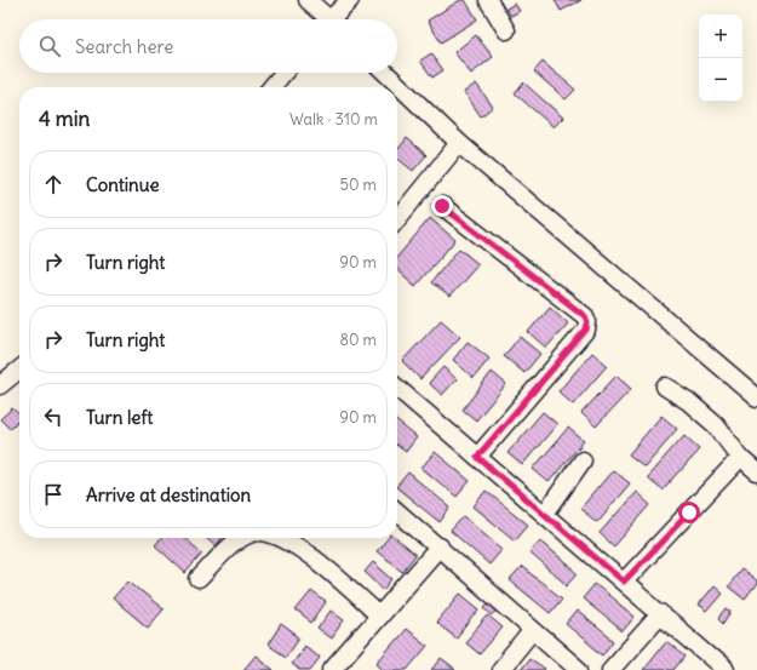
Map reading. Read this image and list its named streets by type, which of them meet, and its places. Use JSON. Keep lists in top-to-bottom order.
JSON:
{
  "page": {
    "map_buttons": ["+", "−"],
    "search": "Search here",
    "heading": ["4 min", "Walk · 310 m"],
    "list": [
      ["Continue", "50 m"],
      ["Turn right", "90 m"],
      ["Turn right", "80 m"],
      ["Turn left", "90 m"],
      "Arrive at destination"
    ]
  }
}
